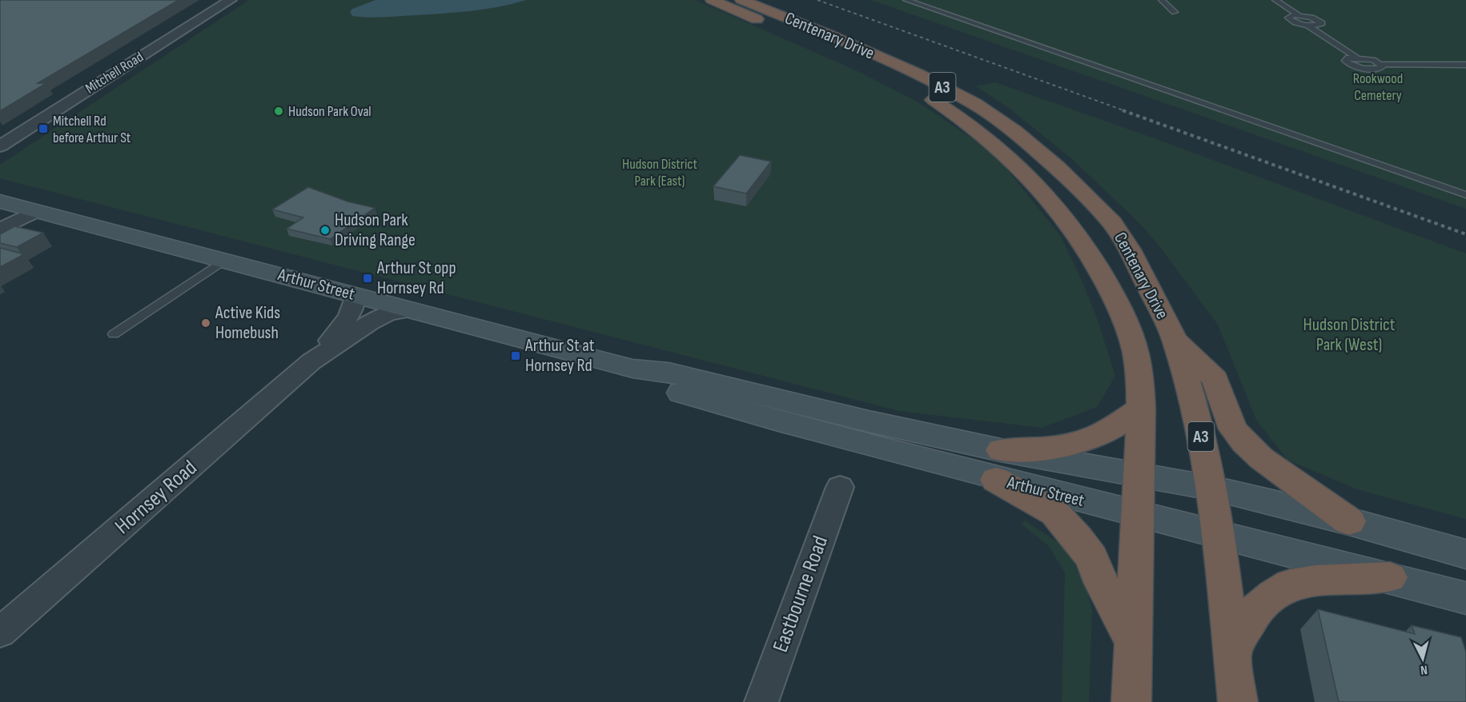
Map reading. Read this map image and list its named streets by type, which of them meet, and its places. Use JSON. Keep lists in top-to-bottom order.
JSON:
{
  "streets": {
    "highway": ["Centenary Drive", "A3"],
    "main road": ["Arthur Street"],
    "street": ["Mitchell Road", "Hornsey Road", "Eastbourne Road"]
  },
  "crossings": [
    ["Centenary Drive", "Arthur Street"],
    ["Arthur Street", "Hornsey Road"]
  ],
  "parks": ["Rookwood Cemetery", "Hudson District Park (East)", "Hudson District Park (West)"],
  "places": {
    "other": ["Hudson Park Oval", "Hudson Park Driving Range", "Active Kids Homebush"],
    "transit": ["Mitchell Rd before Arthur St", "Arthur St opp Hornsey Rd", "Arthur St at Hornsey Rd"]
  },
  "north": "bottom"
}
